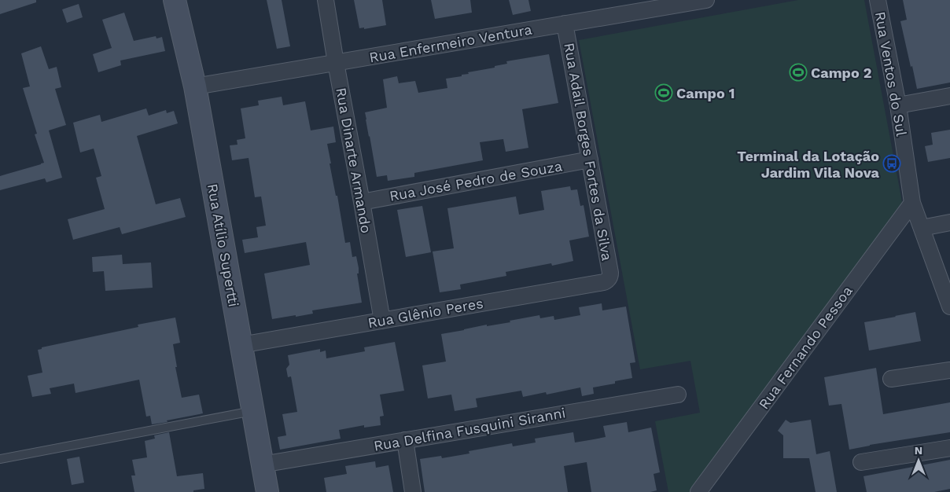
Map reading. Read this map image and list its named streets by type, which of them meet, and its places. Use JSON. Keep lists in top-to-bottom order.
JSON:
{
  "streets": {
    "street": [
      "Rua Enfermeiro Ventura",
      "Rua Ventos do Sul",
      "Rua Adail Borges Fortes da Silva",
      "Rua Dinarte Armando",
      "Rua José Pedro de Souza",
      "Rua Atílio Supertti",
      "Rua Glênio Peres",
      "Rua Fernando Pessoa",
      "Rua Delfina Fusquini Siranni"
    ]
  },
  "crossings": [
    ["Rua Enfermeiro Ventura", "Rua Adail Borges Fortes da Silva"],
    ["Rua Enfermeiro Ventura", "Rua Dinarte Armando"],
    ["Rua Enfermeiro Ventura", "Rua Atílio Supertti"],
    ["Rua Ventos do Sul", "Rua Fernando Pessoa"],
    ["Rua Adail Borges Fortes da Silva", "Rua José Pedro de Souza"],
    ["Rua Adail Borges Fortes da Silva", "Rua Glênio Peres"],
    ["Rua Dinarte Armando", "Rua José Pedro de Souza"],
    ["Rua Dinarte Armando", "Rua Glênio Peres"],
    ["Rua Atílio Supertti", "Rua Glênio Peres"],
    ["Rua Atílio Supertti", "Rua Delfina Fusquini Siranni"]
  ],
  "places": {
    "sports": ["Campo 2", "Campo 1"],
    "bus stop": ["Terminal da Lotação Jardim Vila Nova"]
  },
  "north": "top"
}
